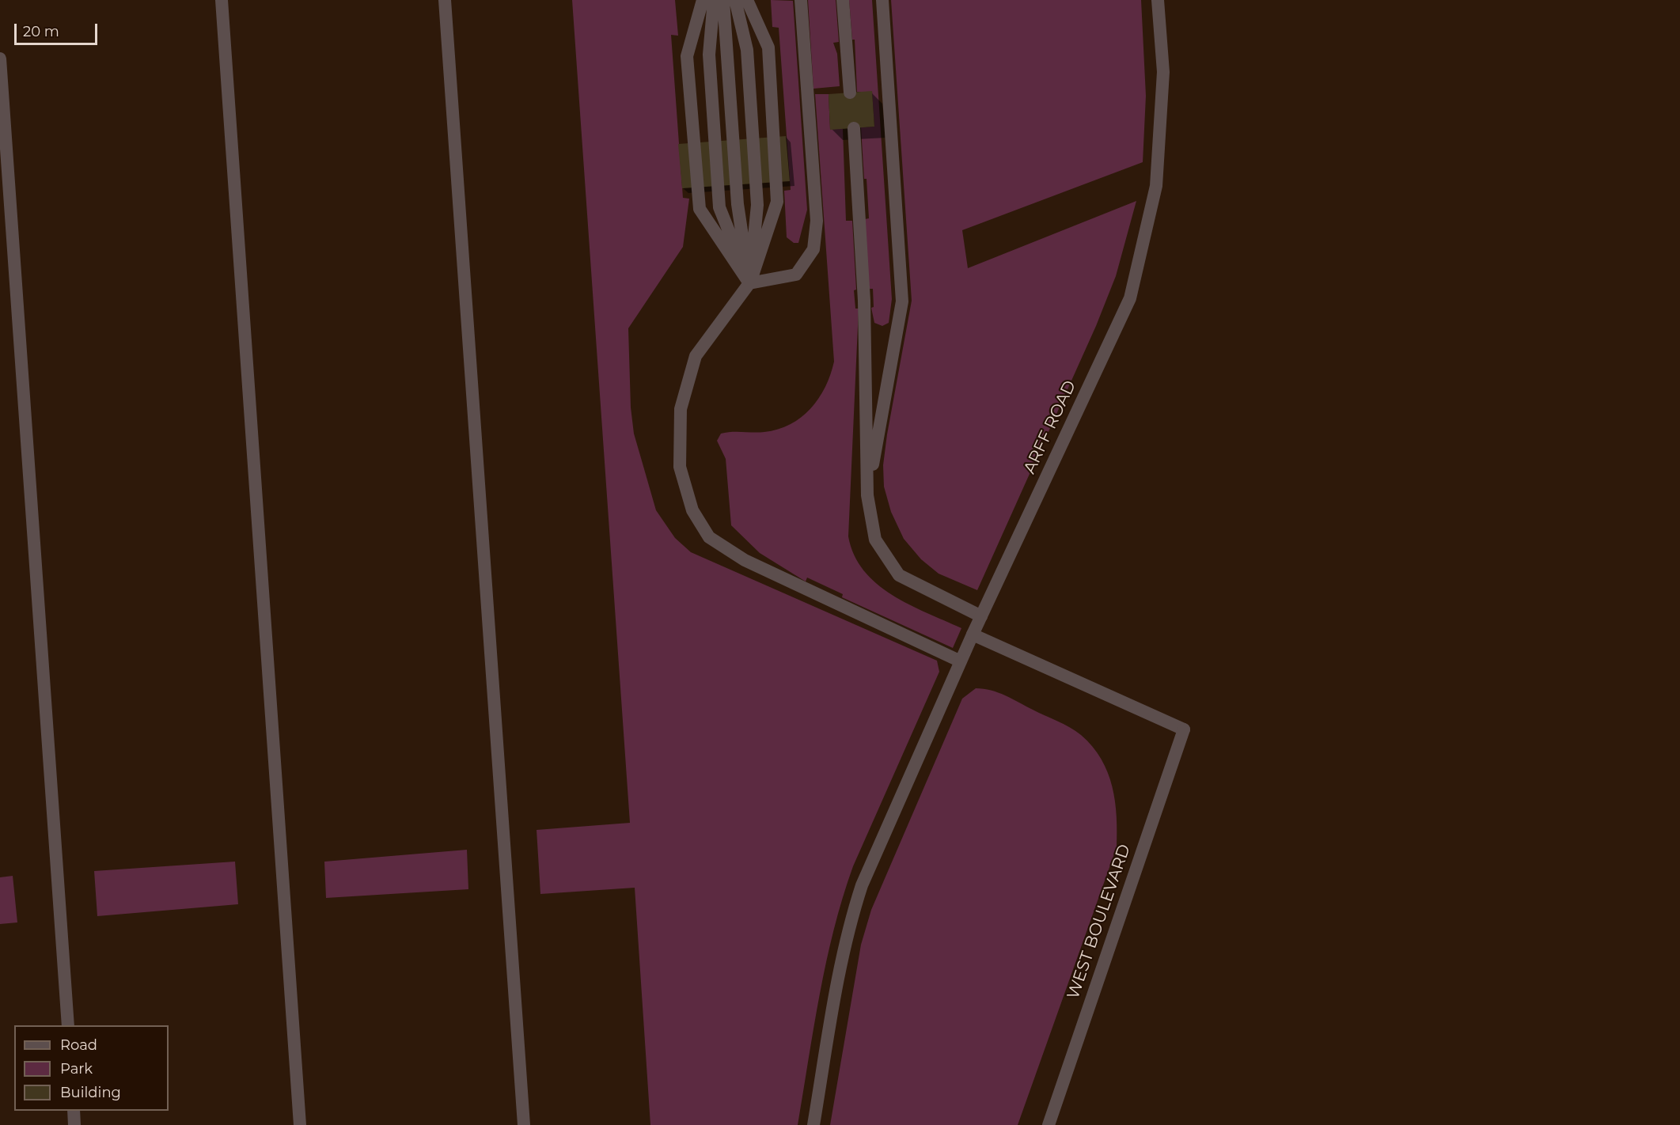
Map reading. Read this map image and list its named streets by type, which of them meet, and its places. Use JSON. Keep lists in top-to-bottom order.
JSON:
{
  "streets": {
    "street": ["ARFF ROAD", "WEST BOULEVARD"]
  },
  "crossings": [
    ["ARFF ROAD", "WEST BOULEVARD"]
  ],
  "legend": ["Road", "Park", "Building"],
  "scale_bar": "20 m"
}
